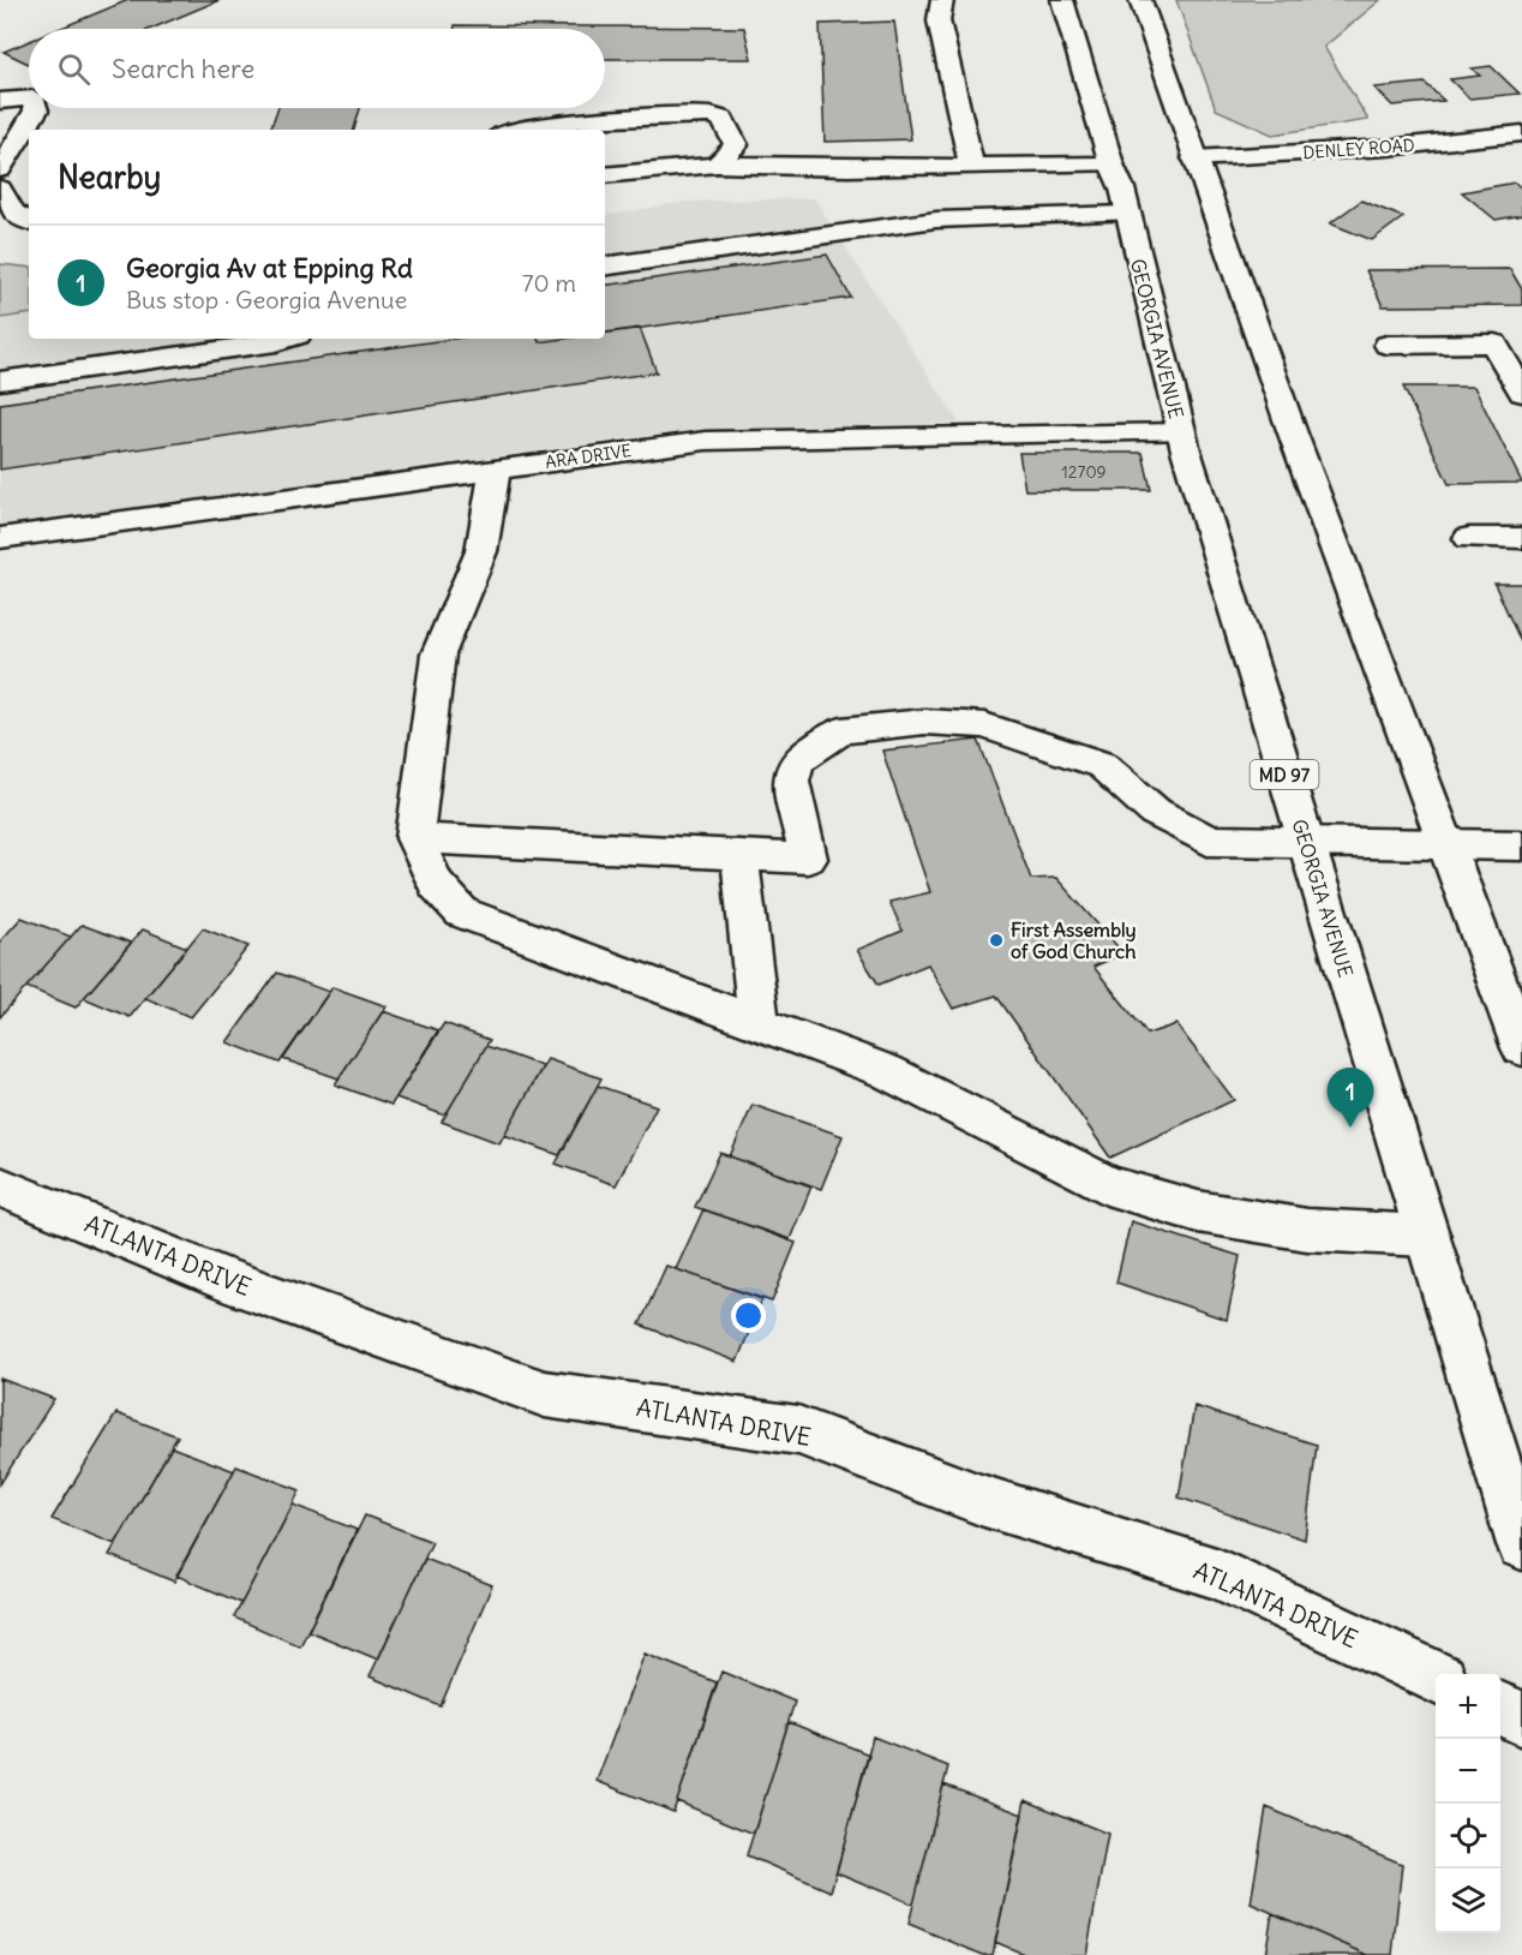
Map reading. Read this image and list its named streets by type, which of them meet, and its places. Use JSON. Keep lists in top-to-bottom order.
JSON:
{
  "streets": {
    "street": [
      "DENLEY ROAD",
      "GEORGIA AVENUE",
      "ARA DRIVE",
      "MD 97",
      "ATLANTA DRIVE"
    ]
  },
  "crossings": [
    ["GEORGIA AVENUE", "ARA DRIVE"]
  ],
  "places": ["First Assembly of God Church"],
  "house_numbers": ["12709"],
  "page": {
    "search": "Search here",
    "heading": "Nearby",
    "list": [
      {
        "mark": "1",
        "name": "Georgia Av at Epping Rd",
        "note": "Bus stop · Georgia Avenue",
        "value": "70 m"
      }
    ],
    "pins": "1",
    "map_buttons": ["+", "−"]
  }
}
